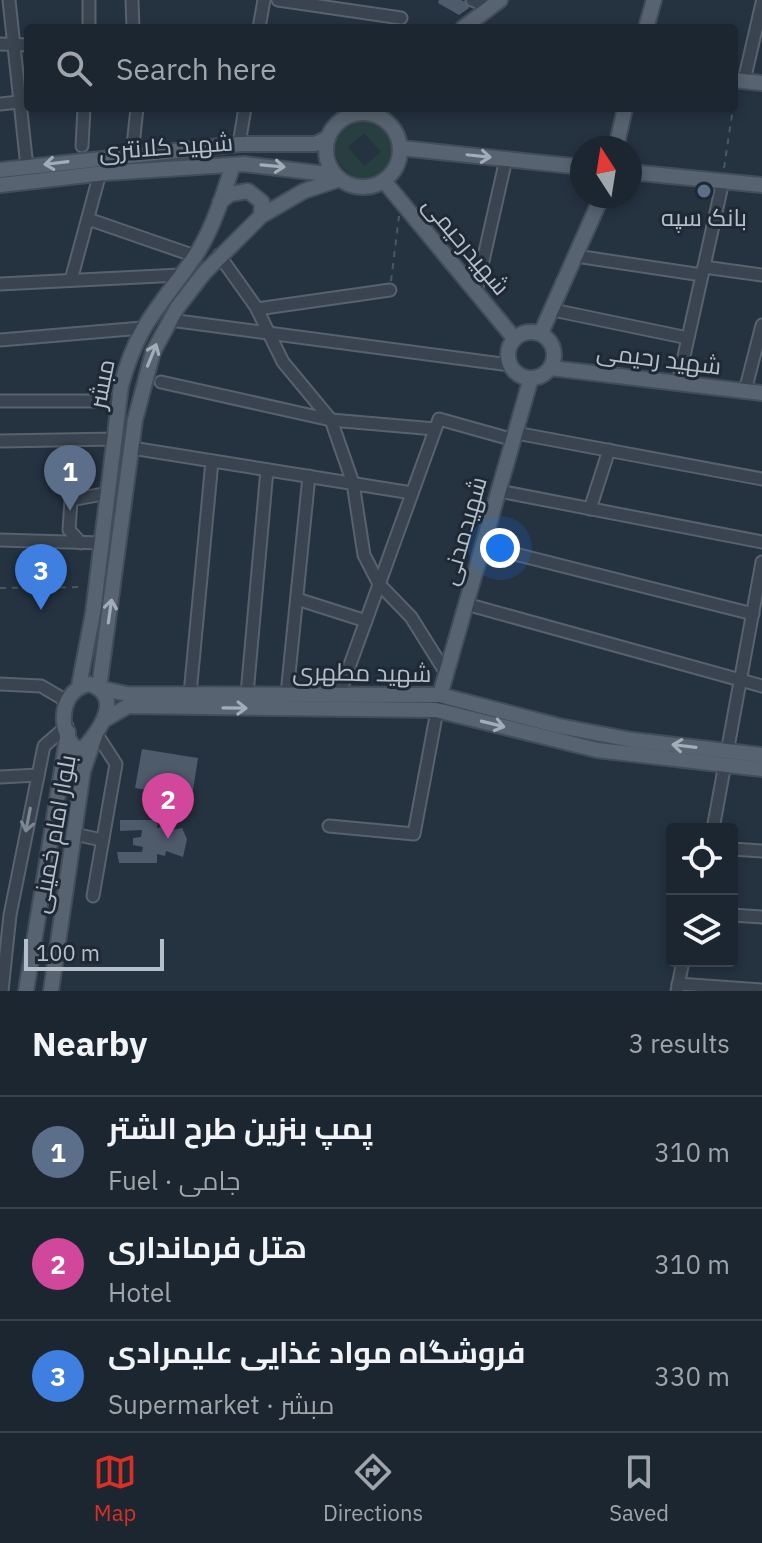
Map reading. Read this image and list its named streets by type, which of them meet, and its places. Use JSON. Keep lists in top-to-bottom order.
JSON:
{
  "streets": {
    "main road": [
      "شهید کلانتری",
      "شهیدرحیمی",
      "شهید رحیمی",
      "مبشر",
      "شهیدمدنی",
      "شهید مطهری",
      "بلوار امام خمینی"
    ]
  },
  "crossings": [
    ["شهید کلانتری", "مبشر"],
    ["شهیدرحیمی", "شهید رحیمی"],
    ["شهیدرحیمی", "شهیدمدنی"],
    ["شهید رحیمی", "شهیدمدنی"],
    ["مبشر", "شهید مطهری"],
    ["شهیدمدنی", "شهید مطهری"],
    ["شهید مطهری", "بلوار امام خمینی"]
  ],
  "places": ["بانک سپه"],
  "scale_bar": "100 m",
  "north": "top",
  "page": {
    "search": "Search here",
    "pins": ["1", "3", "2"],
    "scale": "100 m",
    "heading": ["Nearby", "3 results"],
    "list": [
      {
        "mark": "1",
        "name": "پمپ بنزین طرح الشتر",
        "note": "Fuel · جامی",
        "value": "310 m"
      },
      {
        "mark": "2",
        "name": "هتل فرمانداری",
        "note": "Hotel",
        "value": "310 m"
      },
      {
        "mark": "3",
        "name": "فروشگاه مواد غذایی علیمرادی",
        "note": "Supermarket · مبشر",
        "value": "330 m"
      }
    ],
    "nav": ["Map", "Directions", "Saved"]
  }
}
